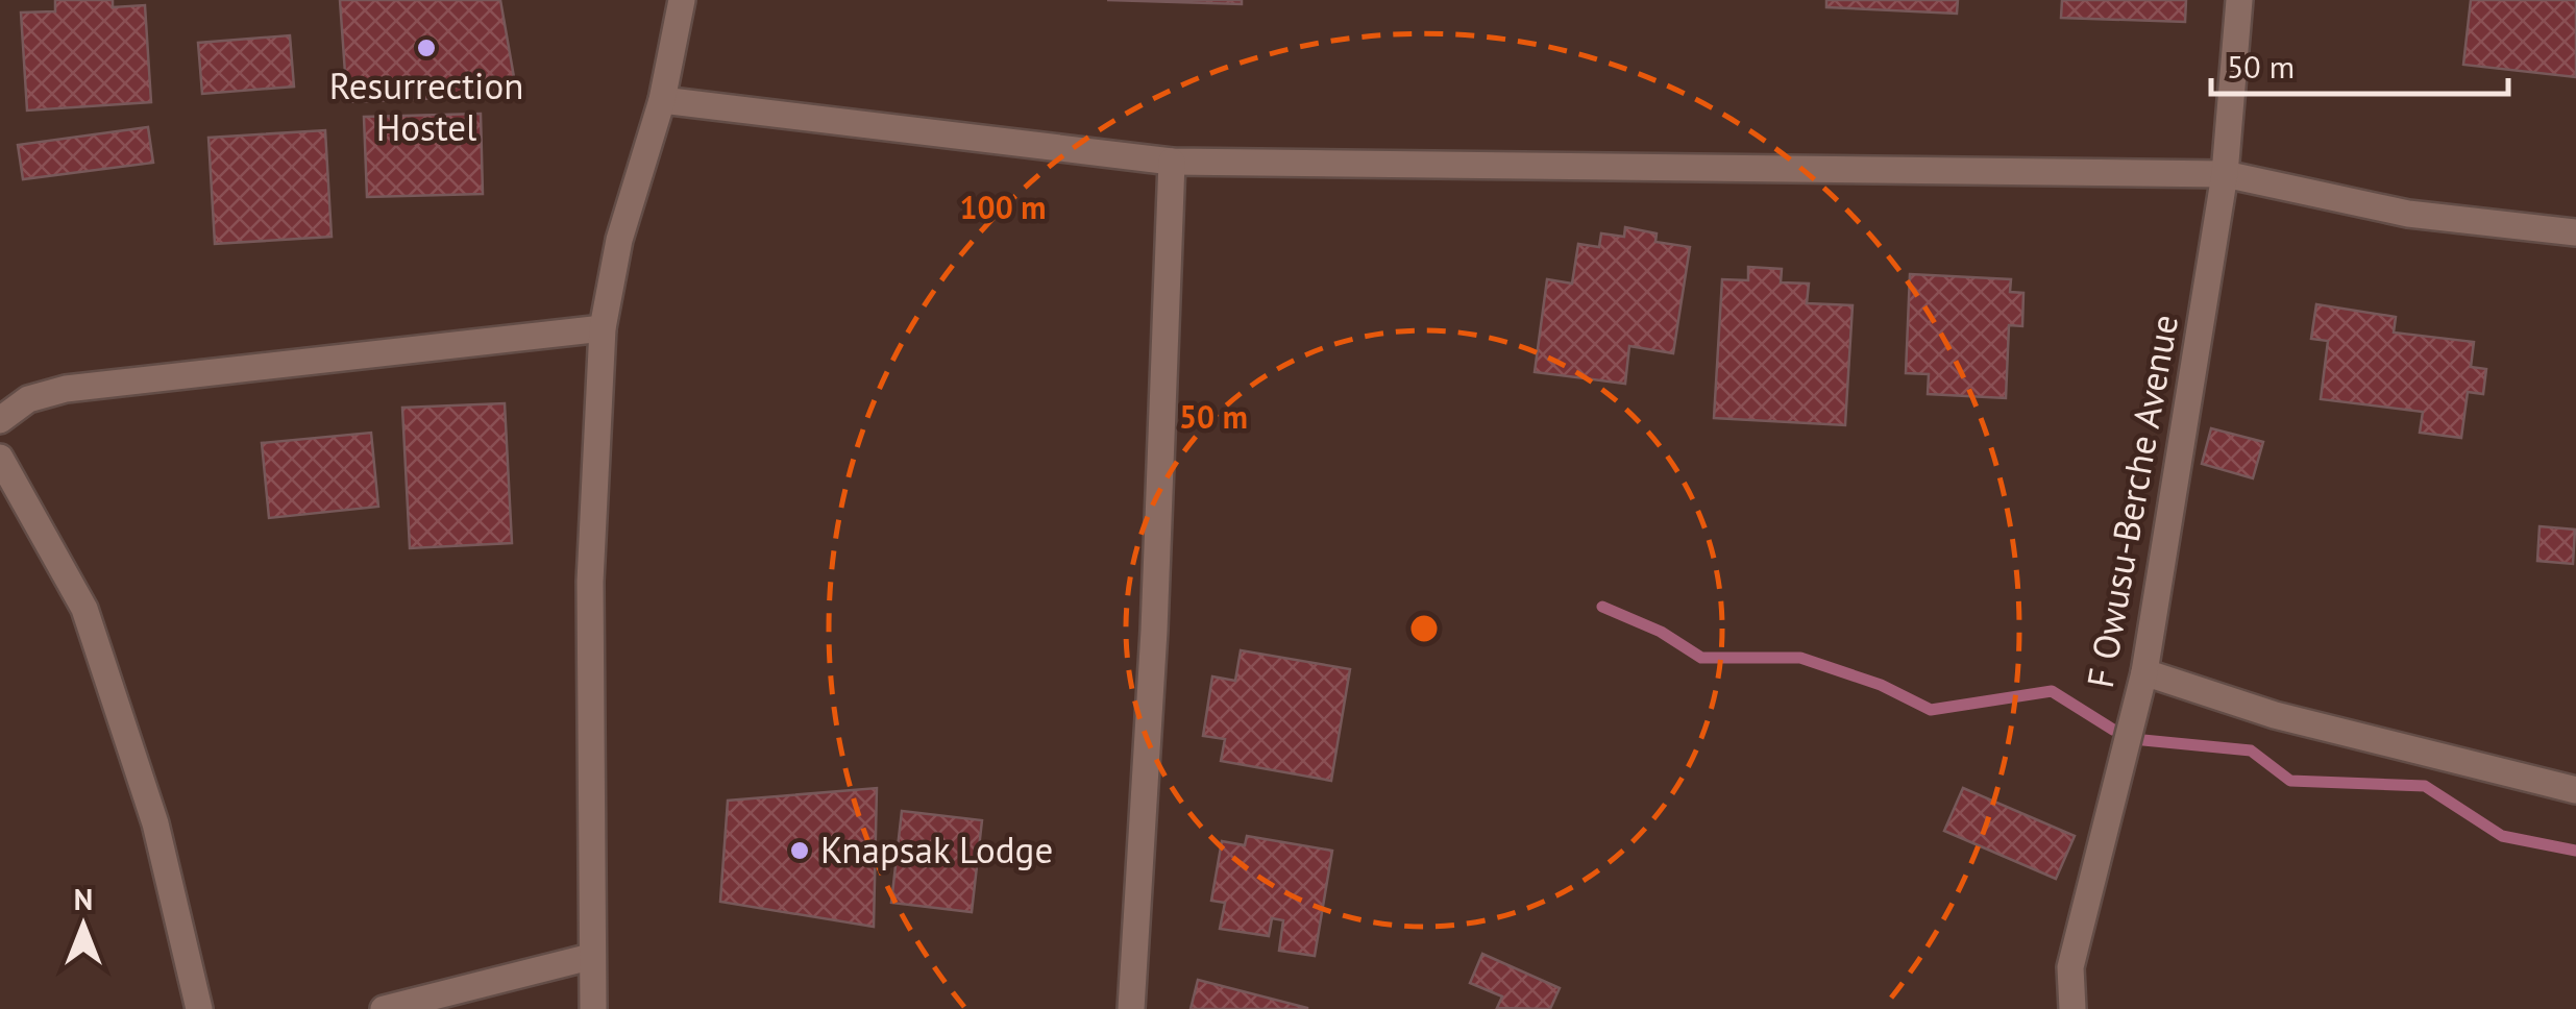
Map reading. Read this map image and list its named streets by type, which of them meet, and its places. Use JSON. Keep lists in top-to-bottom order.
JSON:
{
  "streets": {
    "street": ["F Owusu-Berche Avenue"]
  },
  "places": ["Resurrection Hostel", "Knapsak Lodge"],
  "scale_bar": "50 m",
  "north": "top",
  "rings": ["100 m", "50 m"]
}
